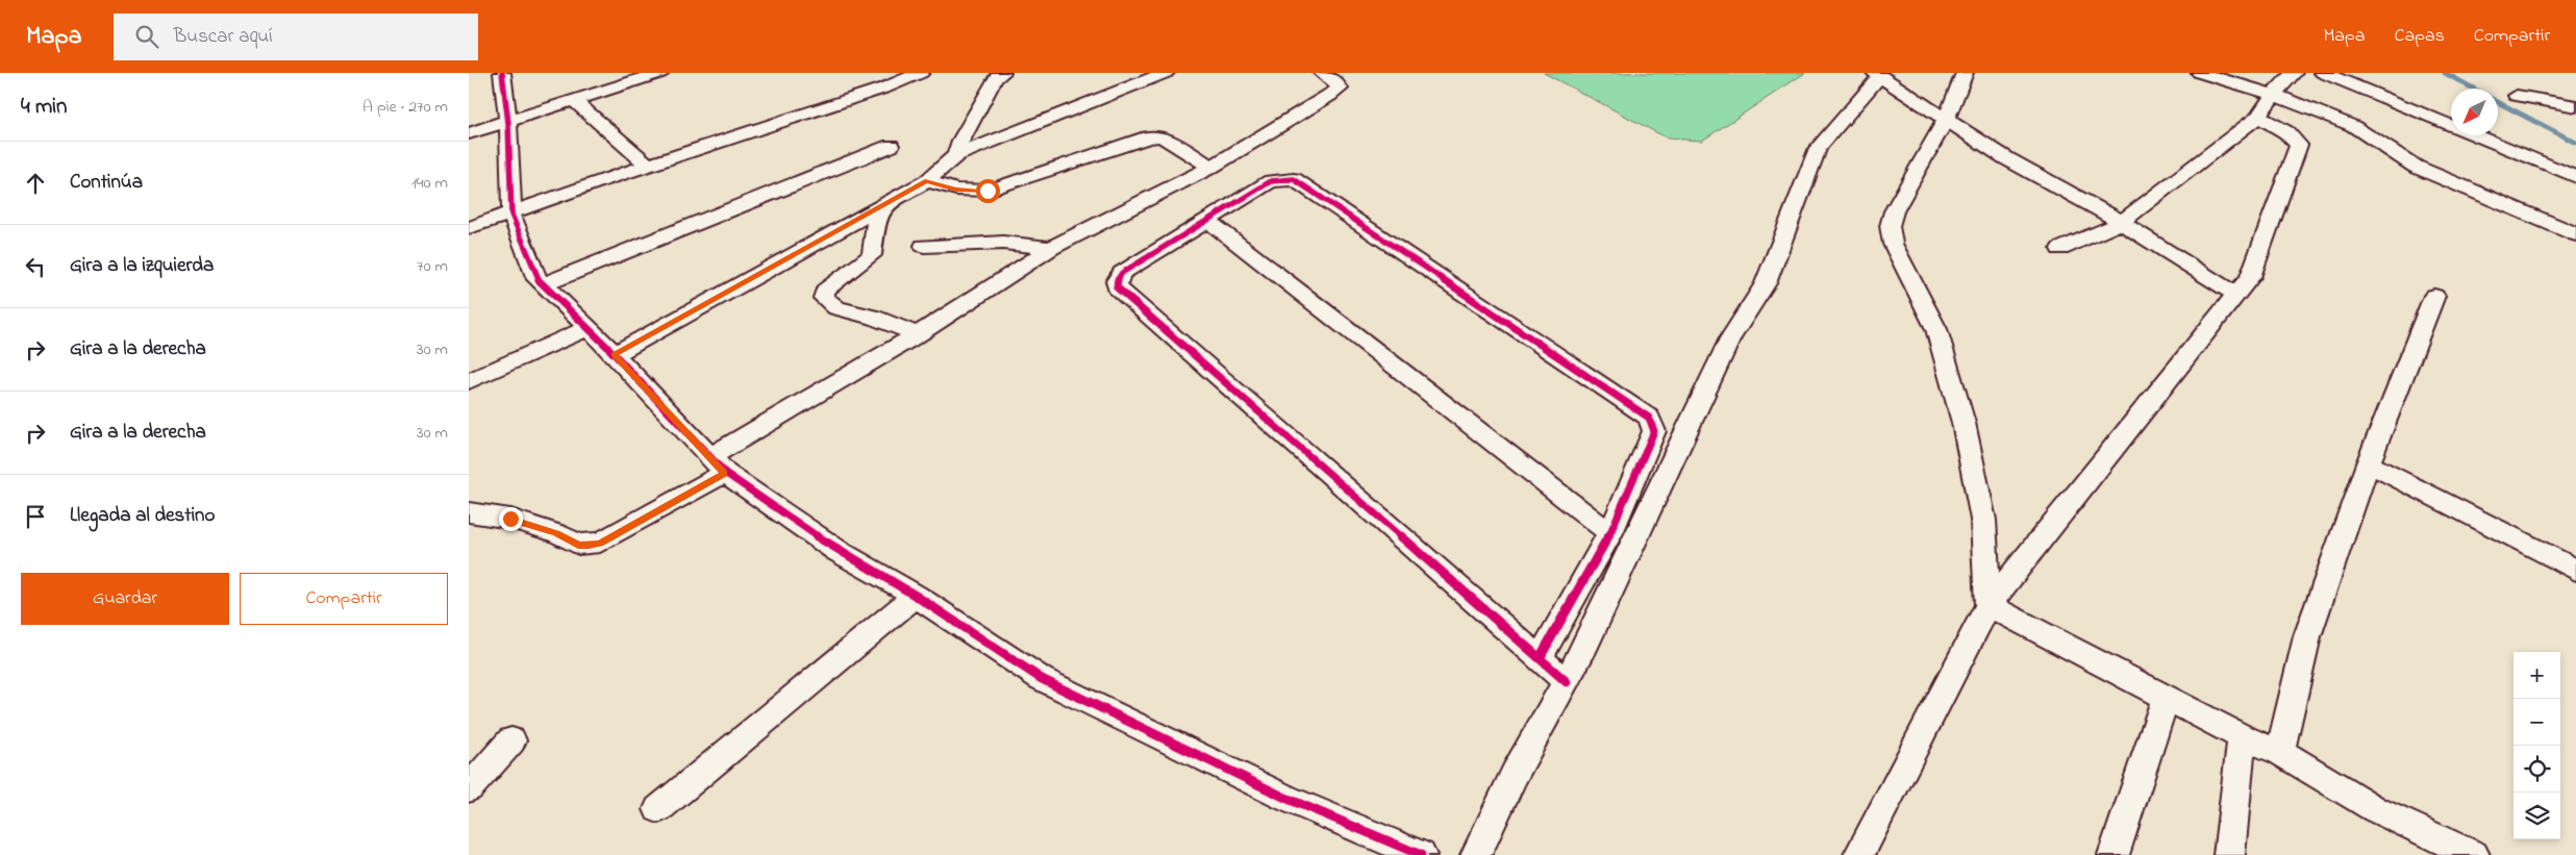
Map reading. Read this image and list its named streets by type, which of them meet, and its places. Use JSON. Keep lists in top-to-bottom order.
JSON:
{
  "north": "bottom left",
  "page": {
    "header": "Mapa",
    "search": "Buscar aquí",
    "nav": ["Mapa", "Capas", "Compartir"],
    "heading": ["4 min", "A pie · 270 m"],
    "list": [
      ["Continúa", "140 m"],
      ["Gira a la izquierda", "70 m"],
      ["Gira a la derecha", "30 m"],
      ["Gira a la derecha", "30 m"],
      "Llegada al destino"
    ],
    "buttons": ["Guardar", "Compartir"],
    "map_buttons": ["+", "−"]
  }
}
